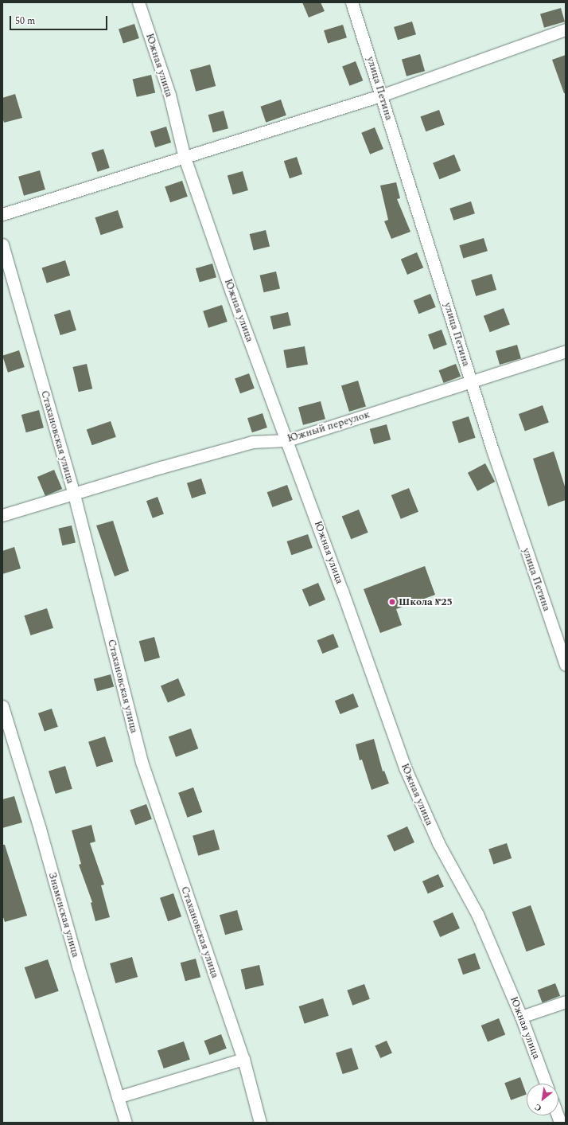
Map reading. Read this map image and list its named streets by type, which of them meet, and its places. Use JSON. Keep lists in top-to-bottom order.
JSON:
{
  "streets": {
    "street": [
      "Южная улица",
      "улица Петина",
      "Южный переулок",
      "Стахановская улица",
      "Знаменская улица"
    ]
  },
  "crossings": [
    ["Южная улица", "Южный переулок"],
    ["улица Петина", "Южный переулок"],
    ["Южный переулок", "Стахановская улица"]
  ],
  "places": ["Школа №25"],
  "scale_bar": "50 m",
  "north": "bottom left"
}
